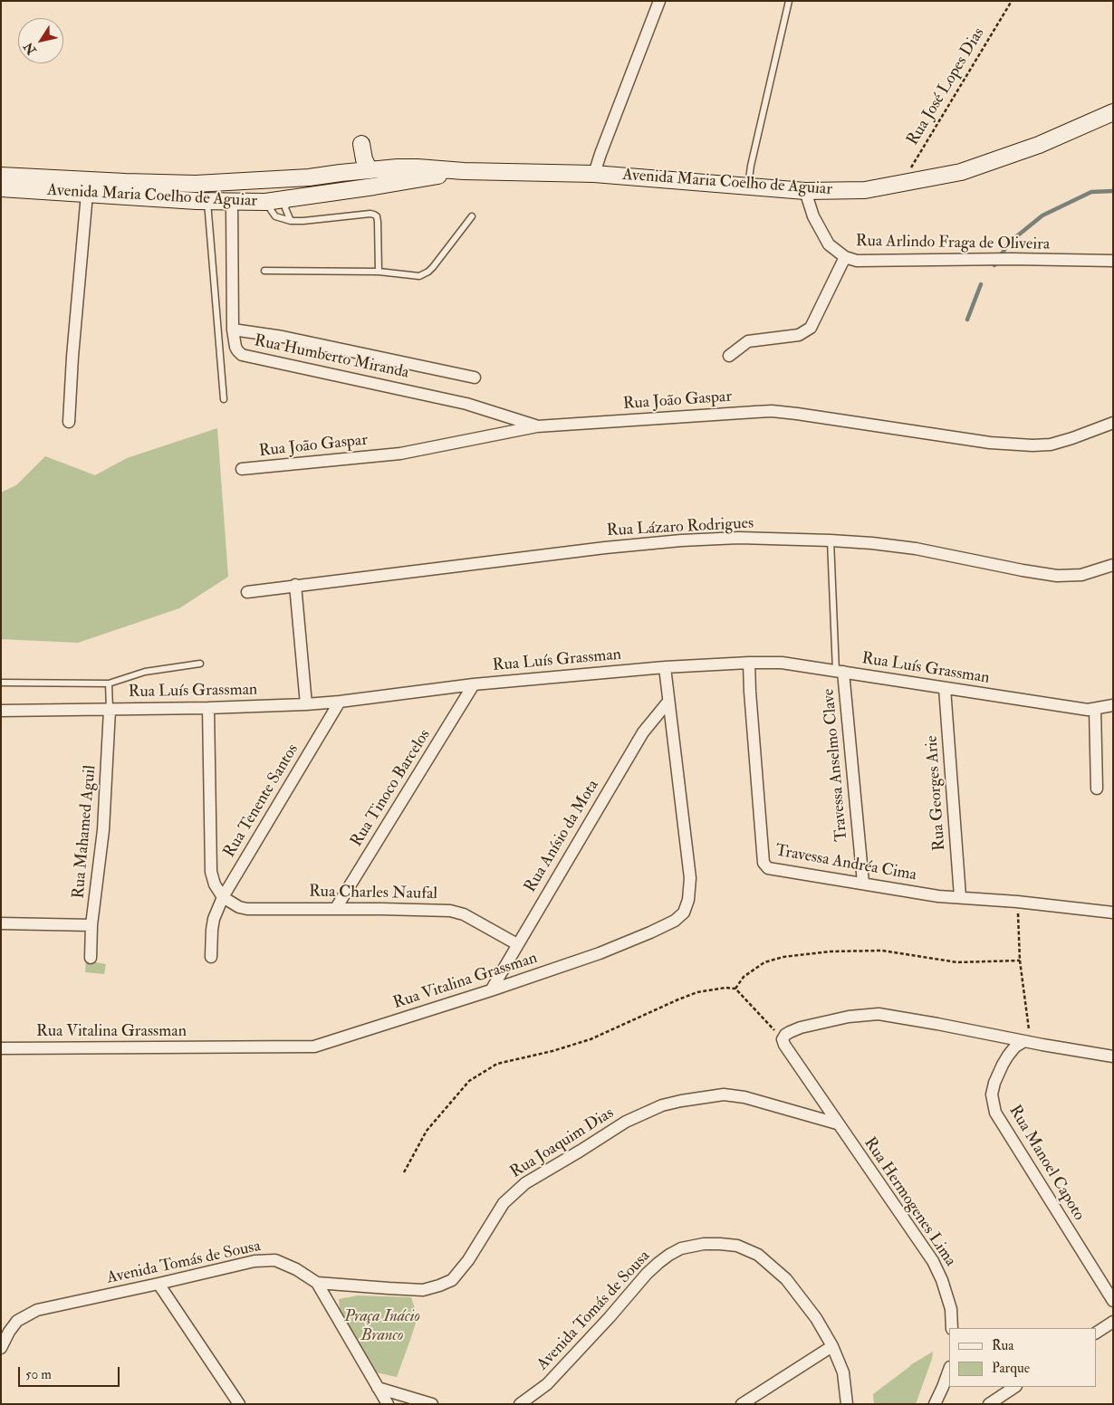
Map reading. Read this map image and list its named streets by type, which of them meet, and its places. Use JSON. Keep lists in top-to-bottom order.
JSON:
{
  "streets": {
    "main road": ["Avenida Maria Coelho de Aguiar"],
    "street": [
      "Rua Arlindo Fraga de Oliveira",
      "Rua Humberto Miranda",
      "Rua João Gaspar",
      "Rua Lázaro Rodrigues",
      "Rua Luís Grassman",
      "Travessa Anselmo Clave",
      "Rua Tinoco Barcelos",
      "Rua Georges Arie",
      "Rua Tenente Santos",
      "Rua Mahamed Aguil",
      "Rua Anísio da Mota",
      "Travessa Andréa Cima",
      "Rua Charles Naufal",
      "Rua Vitalina Grassman",
      "Rua Joaquim Dias",
      "Rua Manoel Capoto",
      "Rua Hermogenes Lima",
      "Avenida Tomás de Sousa"
    ],
    "path": ["Rua José Lopes Dias"]
  },
  "crossings": [
    ["Rua José Lopes Dias", "Avenida Maria Coelho de Aguiar"],
    ["Avenida Maria Coelho de Aguiar", "Rua Arlindo Fraga de Oliveira"],
    ["Avenida Maria Coelho de Aguiar", "Rua Humberto Miranda"],
    ["Rua Humberto Miranda", "Rua João Gaspar"],
    ["Rua Luís Grassman", "Travessa Anselmo Clave"],
    ["Rua Luís Grassman", "Rua Tinoco Barcelos"],
    ["Rua Luís Grassman", "Rua Georges Arie"],
    ["Rua Luís Grassman", "Rua Tenente Santos"],
    ["Rua Luís Grassman", "Rua Mahamed Aguil"],
    ["Rua Luís Grassman", "Travessa Andréa Cima"],
    ["Rua Luís Grassman", "Rua Vitalina Grassman"],
    ["Travessa Anselmo Clave", "Travessa Andréa Cima"],
    ["Rua Tinoco Barcelos", "Rua Charles Naufal"],
    ["Rua Georges Arie", "Travessa Andréa Cima"],
    ["Rua Tenente Santos", "Rua Charles Naufal"],
    ["Rua Anísio da Mota", "Rua Charles Naufal"],
    ["Rua Anísio da Mota", "Rua Vitalina Grassman"],
    ["Rua Joaquim Dias", "Rua Hermogenes Lima"],
    ["Rua Joaquim Dias", "Avenida Tomás de Sousa"]
  ],
  "parks": ["Praça Inácio Branco"],
  "legend": ["Rua", "Parque"],
  "scale_bar": "50 m",
  "north": "bottom left"
}
